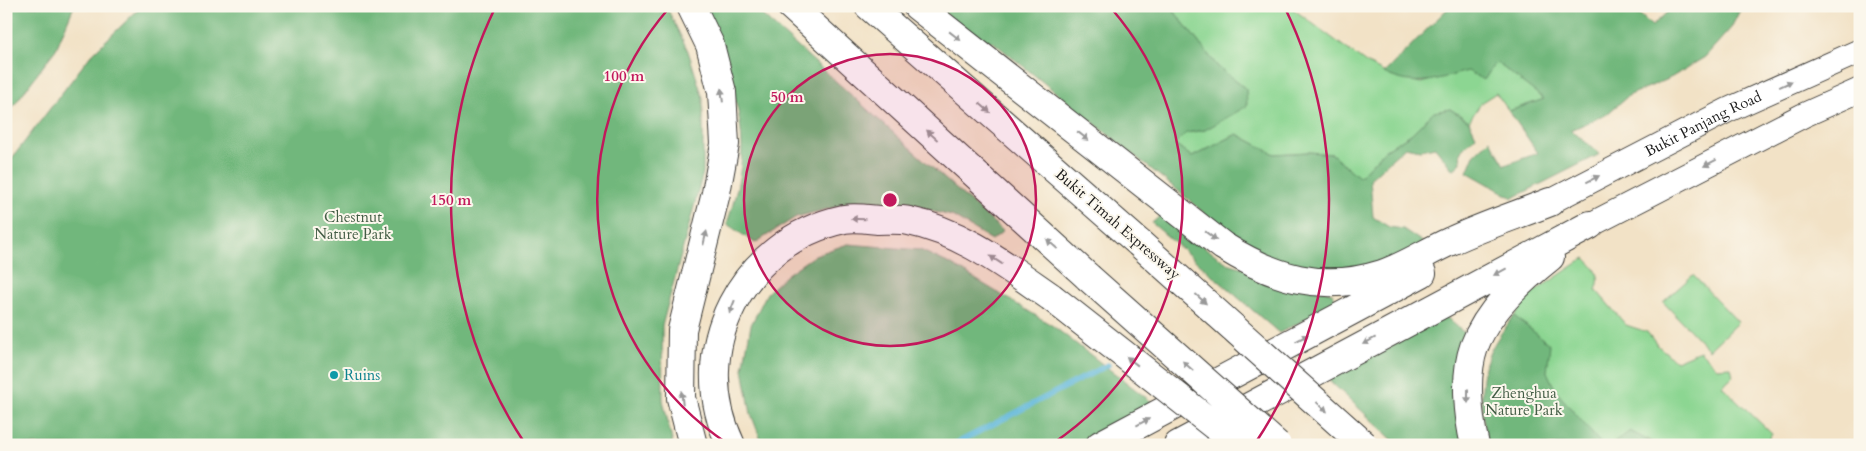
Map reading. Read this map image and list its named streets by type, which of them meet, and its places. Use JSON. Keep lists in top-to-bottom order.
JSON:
{
  "streets": {
    "highway": ["Bukit Timah Expressway"],
    "main road": ["Bukit Panjang Road"]
  },
  "parks": ["Chestnut Nature Park", "Zhenghua Nature Park"],
  "places": ["Ruins"],
  "rings": ["100 m", "50 m", "150 m"]
}
